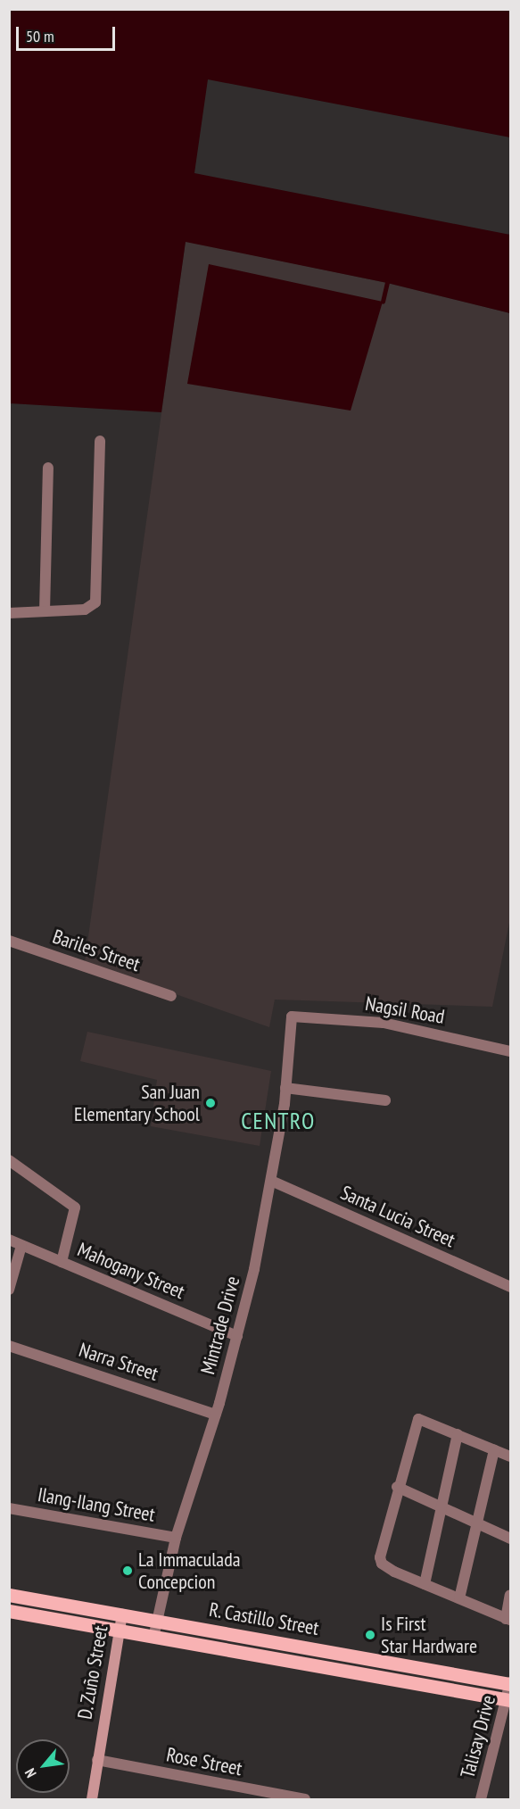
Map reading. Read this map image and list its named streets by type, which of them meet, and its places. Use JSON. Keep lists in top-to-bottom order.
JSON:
{
  "streets": {
    "main road": ["R. Castillo Street"],
    "street": [
      "Bariles Street",
      "Nagsil Road",
      "Santa Lucia Street",
      "Mahogany Street",
      "Mintrade Drive",
      "Narra Street",
      "Ilang-Ilang Street",
      "D. Zuño Street",
      "Talisay Drive",
      "Rose Street"
    ]
  },
  "crossings": [
    ["Nagsil Road", "Mintrade Drive"],
    ["Santa Lucia Street", "Mintrade Drive"],
    ["Mahogany Street", "Mintrade Drive"],
    ["Mintrade Drive", "Narra Street"],
    ["Mintrade Drive", "Ilang-Ilang Street"],
    ["Mintrade Drive", "R. Castillo Street"],
    ["R. Castillo Street", "D. Zuño Street"],
    ["R. Castillo Street", "Talisay Drive"],
    ["D. Zuño Street", "Rose Street"]
  ],
  "districts": ["CENTRO"],
  "places": ["San Juan Elementary School", "La Immaculada Concepcion", "Is First Star Hardware"],
  "scale_bar": "50 m",
  "north": "bottom left"
}
